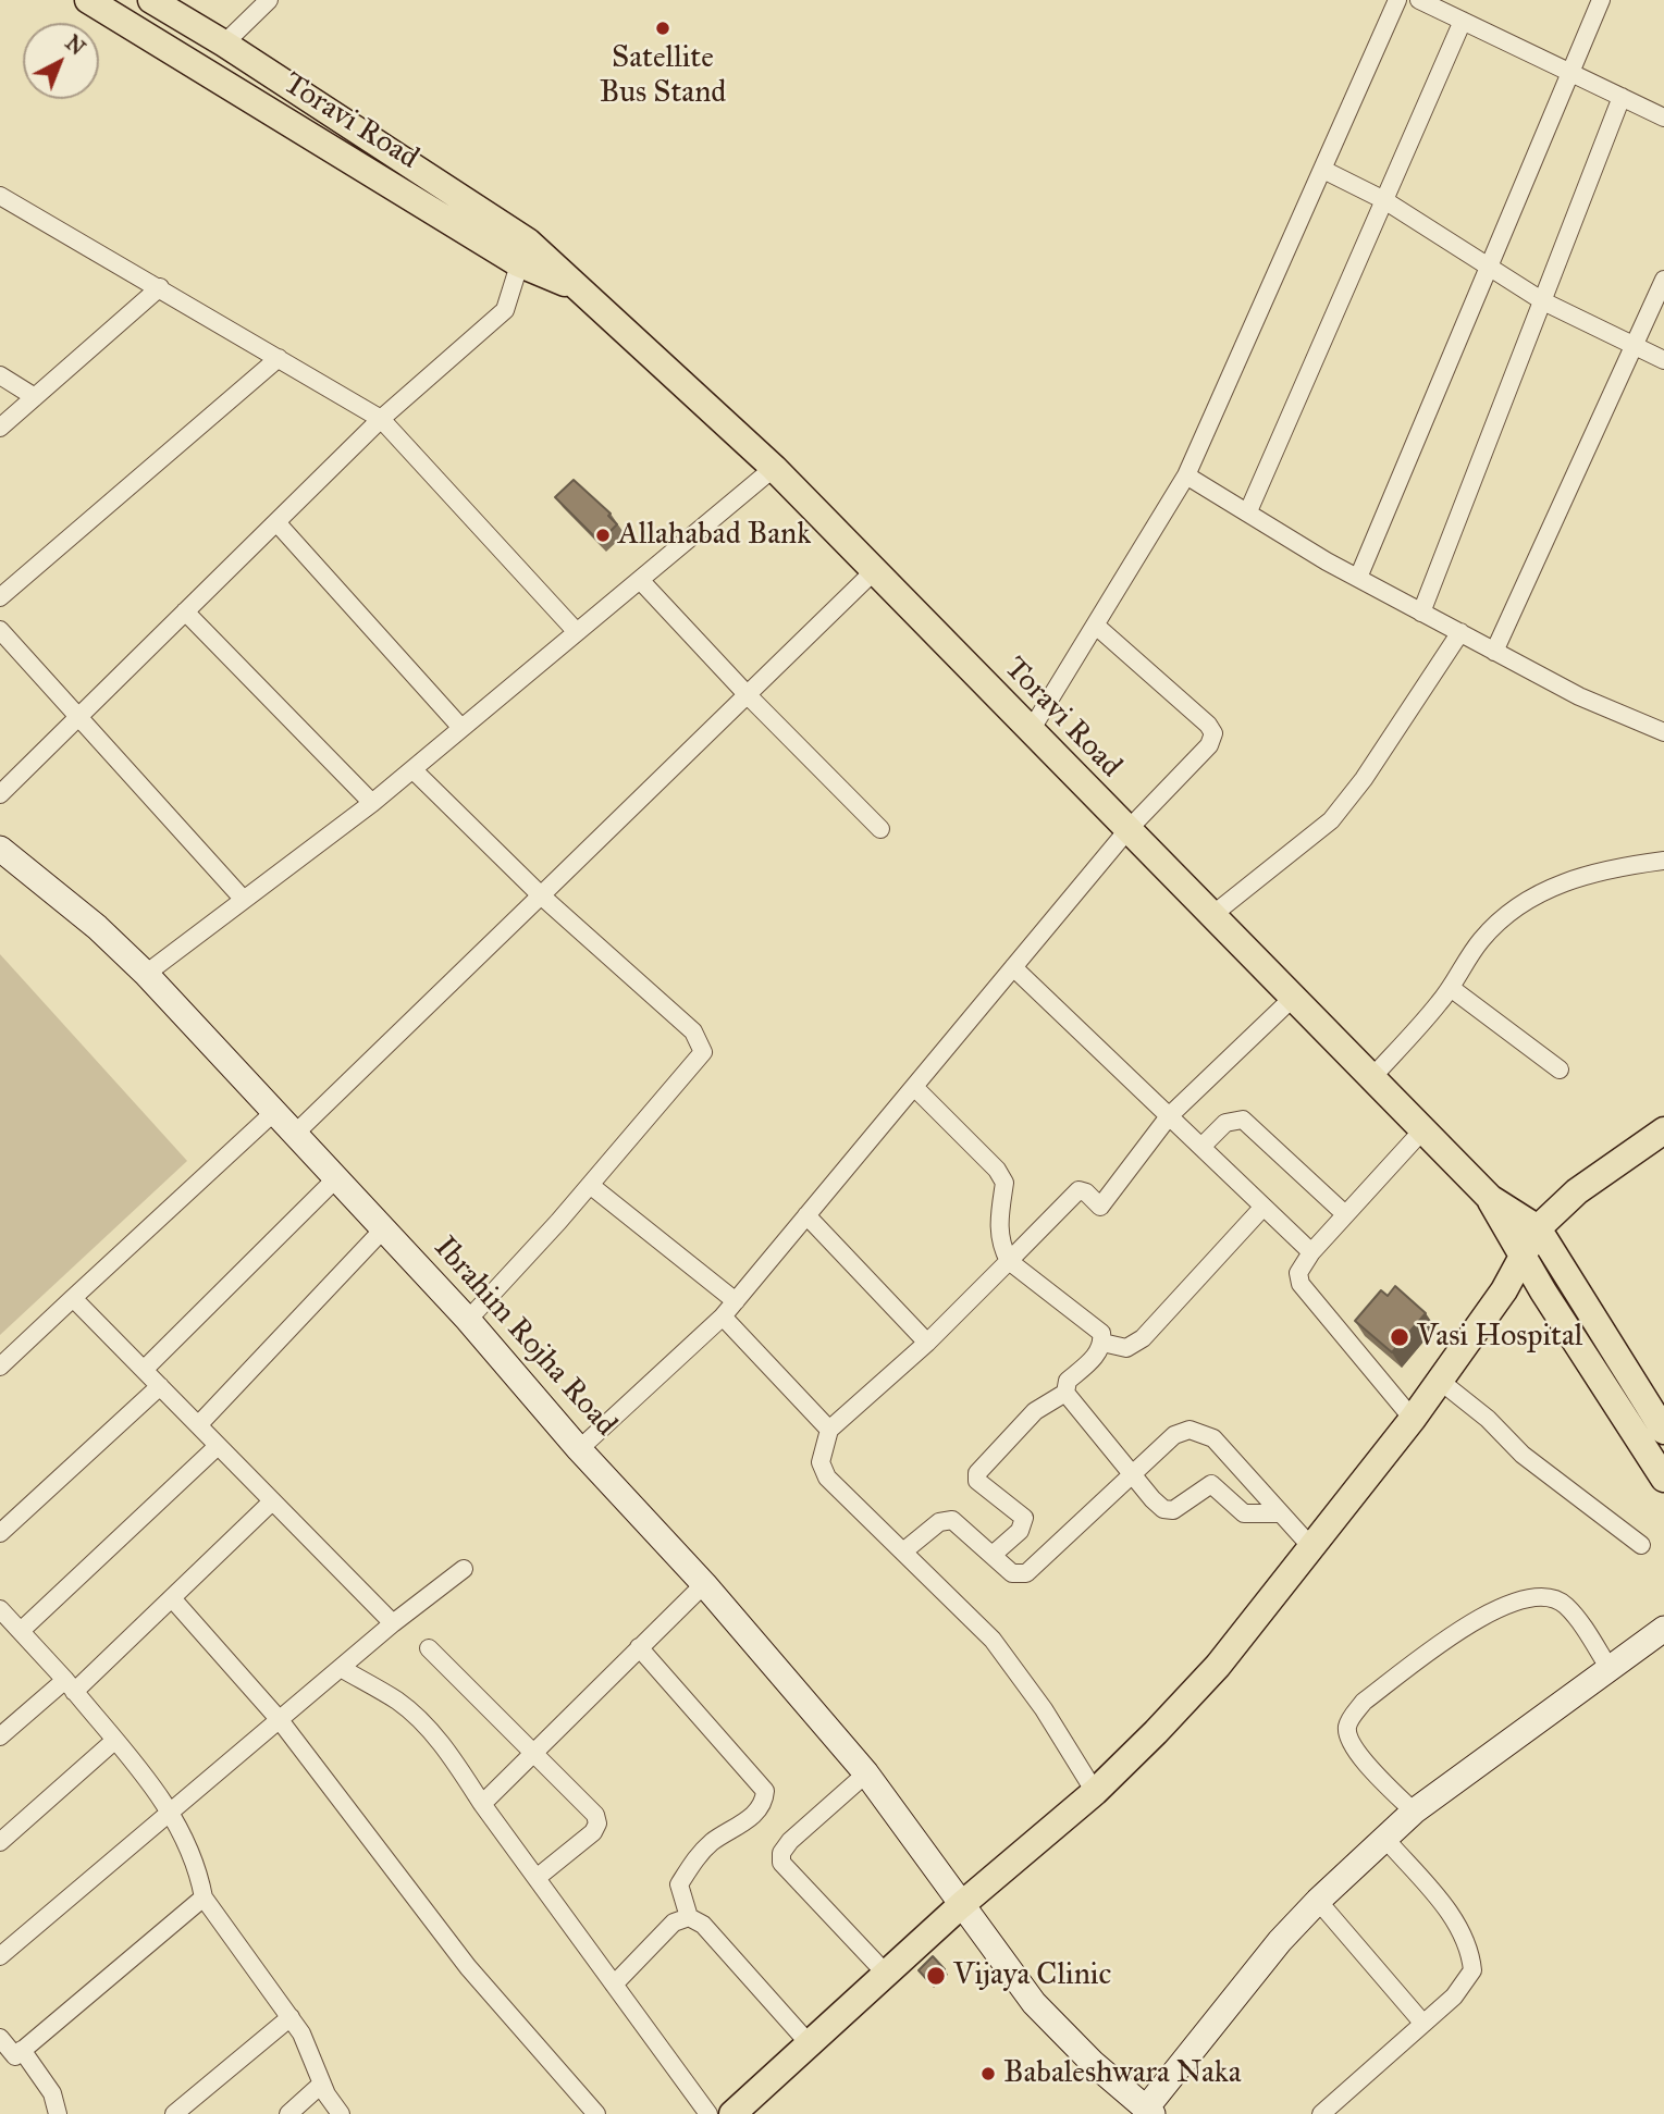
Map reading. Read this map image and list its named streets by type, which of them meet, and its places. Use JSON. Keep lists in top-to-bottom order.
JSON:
{
  "streets": {
    "main road": ["Toravi Road"],
    "street": ["Ibrahim Rojha Road"]
  },
  "places": [
    "Satellite Bus Stand",
    "Allahabad Bank",
    "Vasi Hospital",
    "Vijaya Clinic",
    "Babaleshwara Naka"
  ],
  "north": "top right"
}
